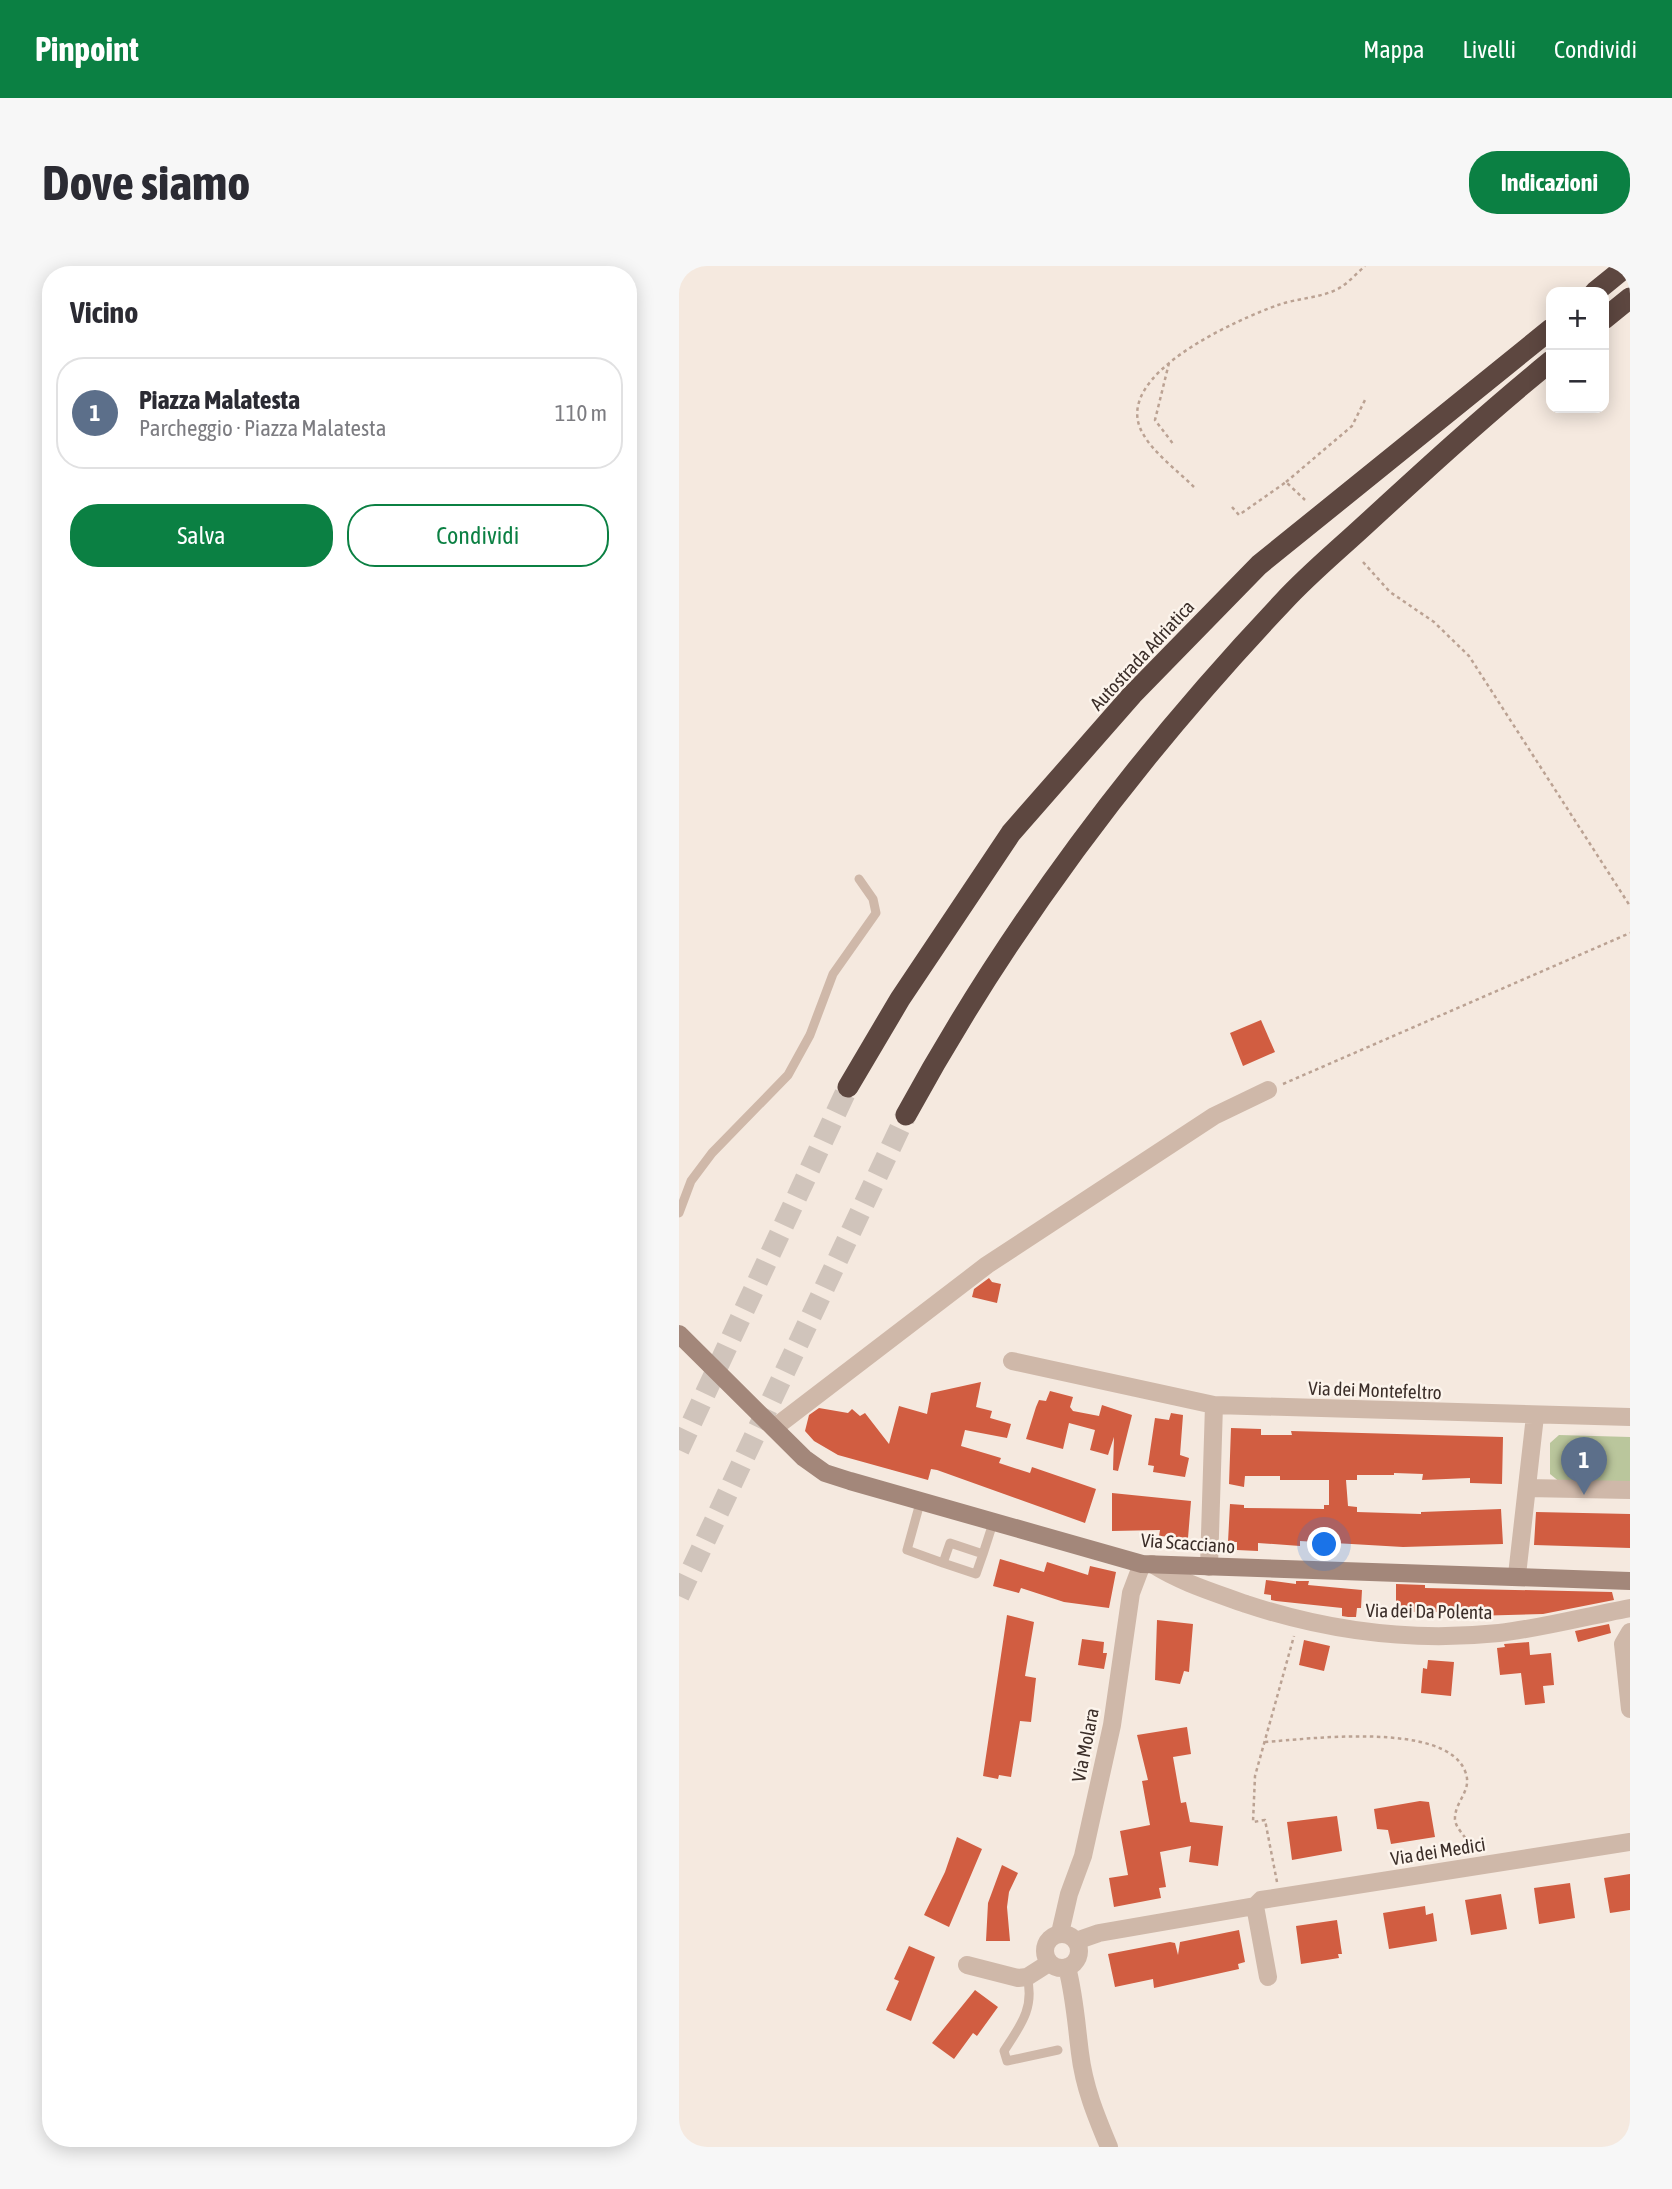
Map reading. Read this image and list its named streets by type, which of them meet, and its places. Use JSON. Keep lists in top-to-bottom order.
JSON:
{
  "streets": {
    "highway": ["Autostrada Adriatica"],
    "street": [
      "Via dei Montefeltro",
      "Via Scacciano",
      "Via dei Da Polenta",
      "Via Molara",
      "Via dei Medici"
    ]
  },
  "crossings": [
    ["Via Scacciano", "Via dei Da Polenta"],
    ["Via Scacciano", "Via Molara"],
    ["Via dei Da Polenta", "Via Molara"],
    ["Via Molara", "Via dei Medici"]
  ],
  "page": {
    "header": "Pinpoint",
    "nav": ["Mappa", "Livelli", "Condividi"],
    "buttons": [
      "Indicazioni",
      ["Salva", "Condividi"]
    ],
    "title": "Dove siamo",
    "heading": "Vicino",
    "map_buttons": ["+", "−"],
    "list": [
      {
        "mark": "1",
        "name": "Piazza Malatesta",
        "note": "Parcheggio · Piazza Malatesta",
        "value": "110 m"
      }
    ],
    "pins": "1"
  }
}
